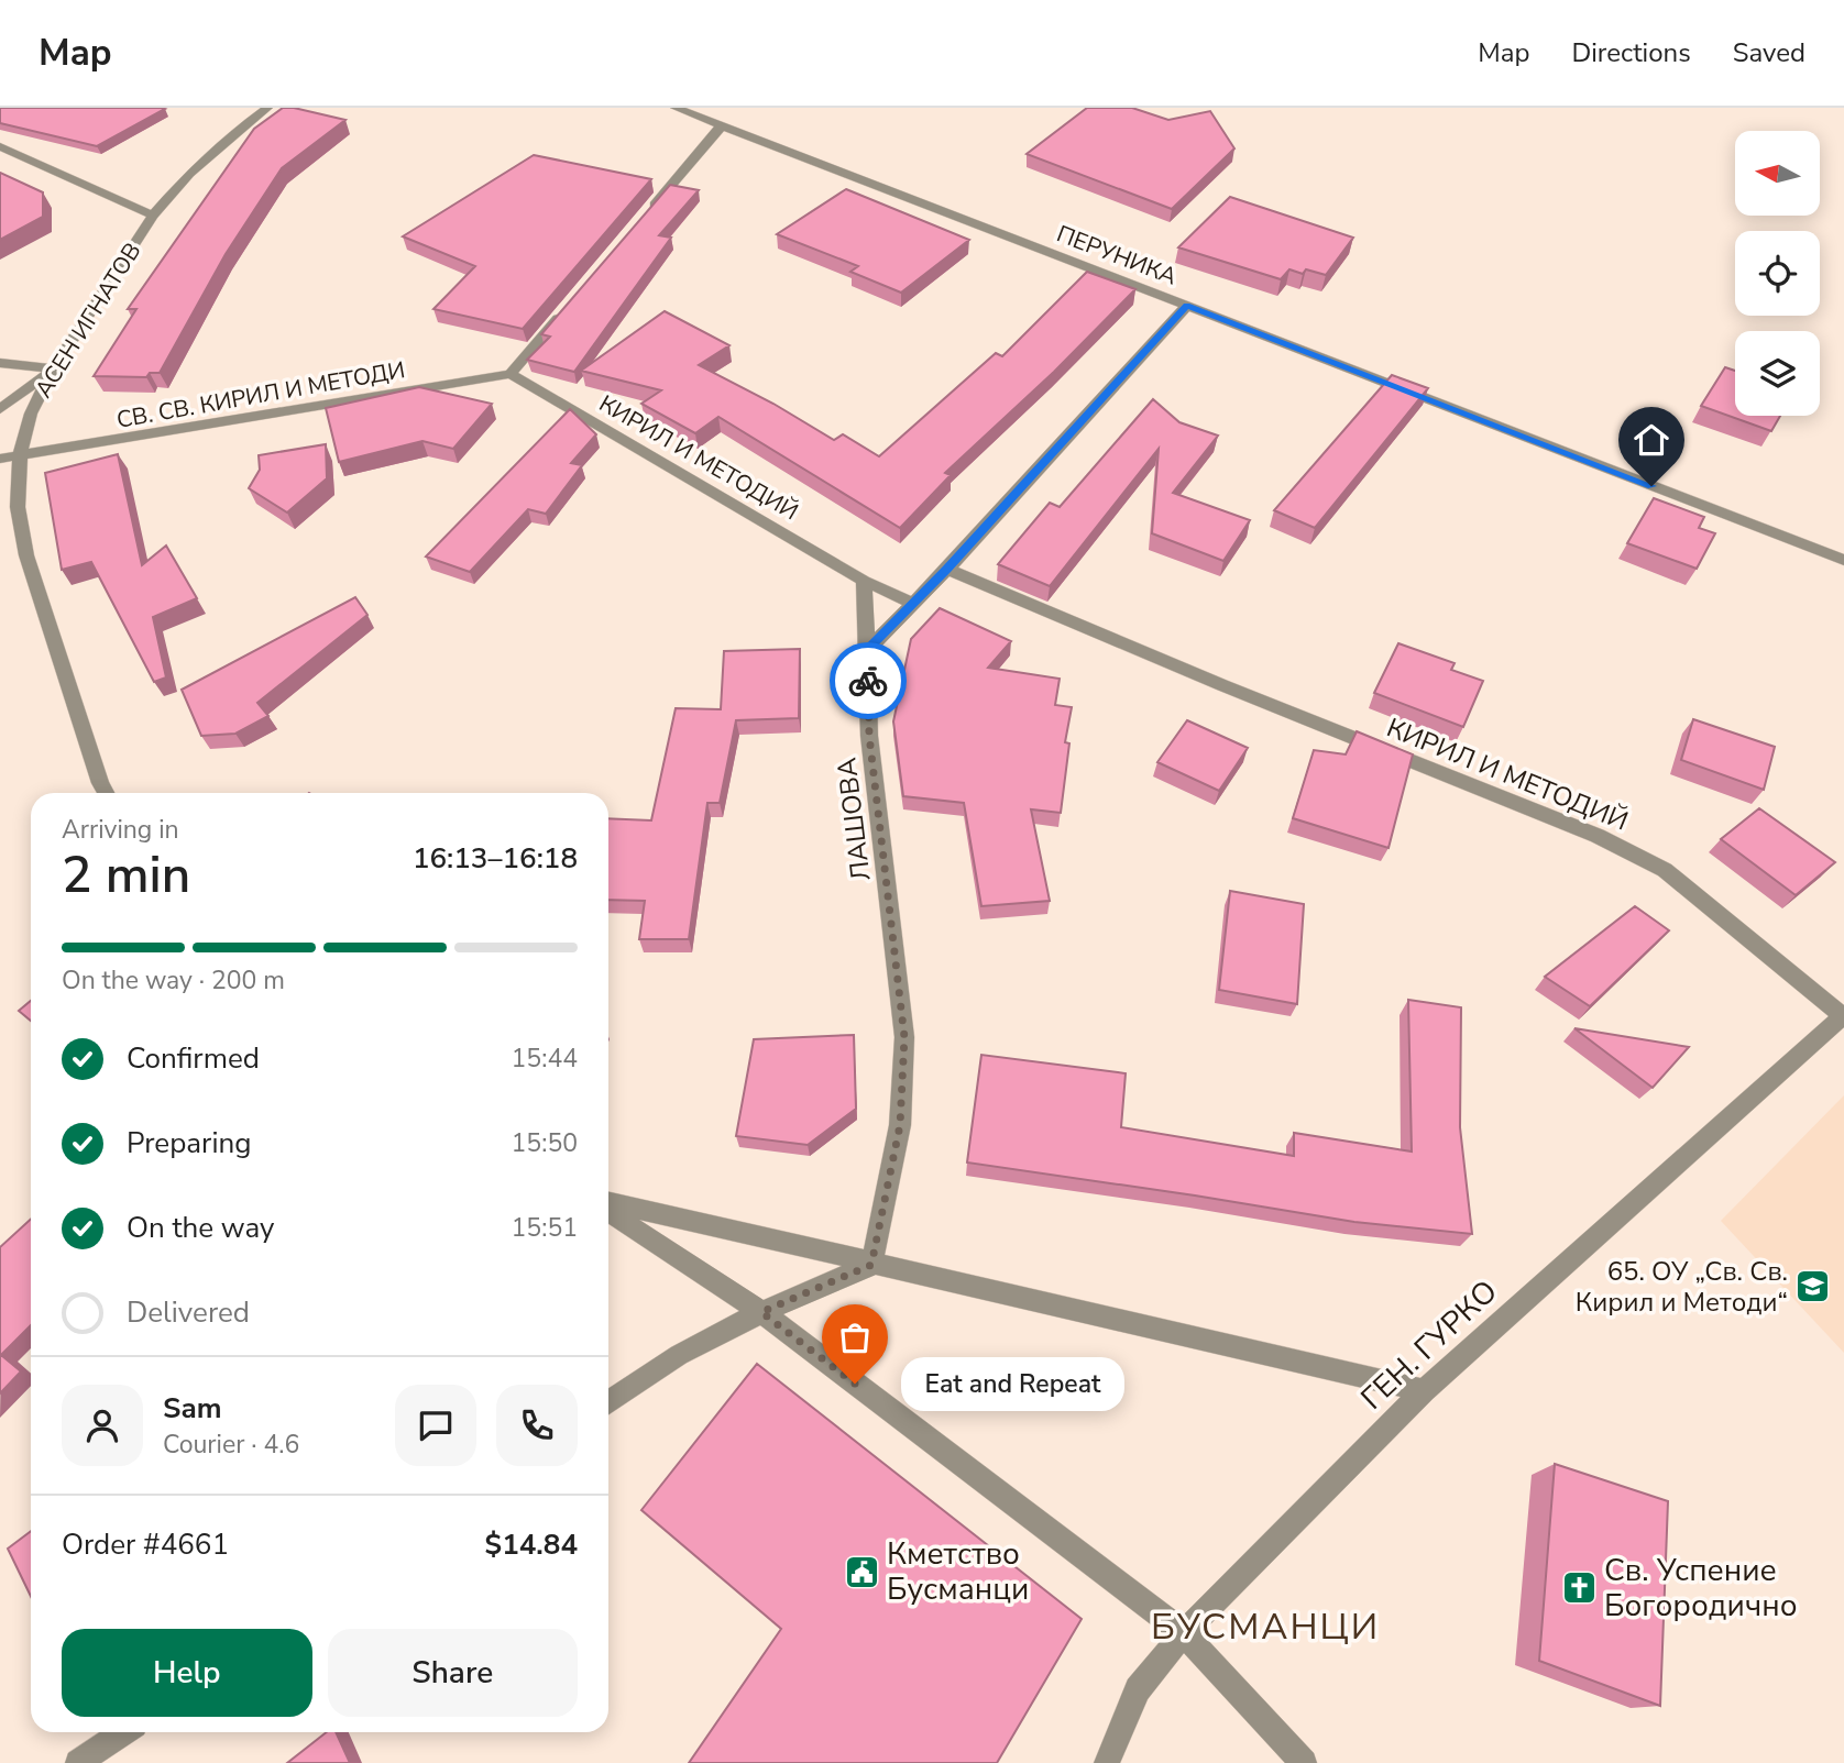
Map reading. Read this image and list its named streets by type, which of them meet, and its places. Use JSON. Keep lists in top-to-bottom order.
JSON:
{
  "streets": {
    "street": [
      "ПЕРУНИКА",
      "АСЕН ИГНАТОВ",
      "СВ. СВ. КИРИЛ И МЕТОДИ",
      "КИРИЛ И МЕТОДИЙ",
      "ЛАШОВА",
      "ГЕН. ГУРКО"
    ]
  },
  "crossings": [
    ["АСЕН ИГНАТОВ", "СВ. СВ. КИРИЛ И МЕТОДИ"],
    ["СВ. СВ. КИРИЛ И МЕТОДИ", "КИРИЛ И МЕТОДИЙ"],
    ["КИРИЛ И МЕТОДИЙ", "ГЕН. ГУРКО"]
  ],
  "districts": ["БУСМАНЦИ"],
  "places": {
    "school or university": ["65. ОУ „Св. Св. Кирил и Методи“"],
    "other": ["Eat and Repeat"],
    "public building": ["Кметство Бусманци"],
    "church": ["Св. Успение Богородично"]
  },
  "north": "left",
  "page": {
    "header": "Map",
    "nav": ["Map", "Directions", "Saved"],
    "heading": ["2 min", "Arriving in", "16:13–16:18"],
    "panel": [
      "Sam",
      "Courier · 4.6",
      "Order #4661",
      "$14.84"
    ],
    "bar": "On the way · 200 m",
    "list": [
      ["Confirmed", "15:44"],
      ["Preparing", "15:50"],
      ["On the way", "15:51"],
      "Delivered"
    ],
    "bubble": "Eat and Repeat",
    "buttons": ["Help", "Share"]
  }
}
